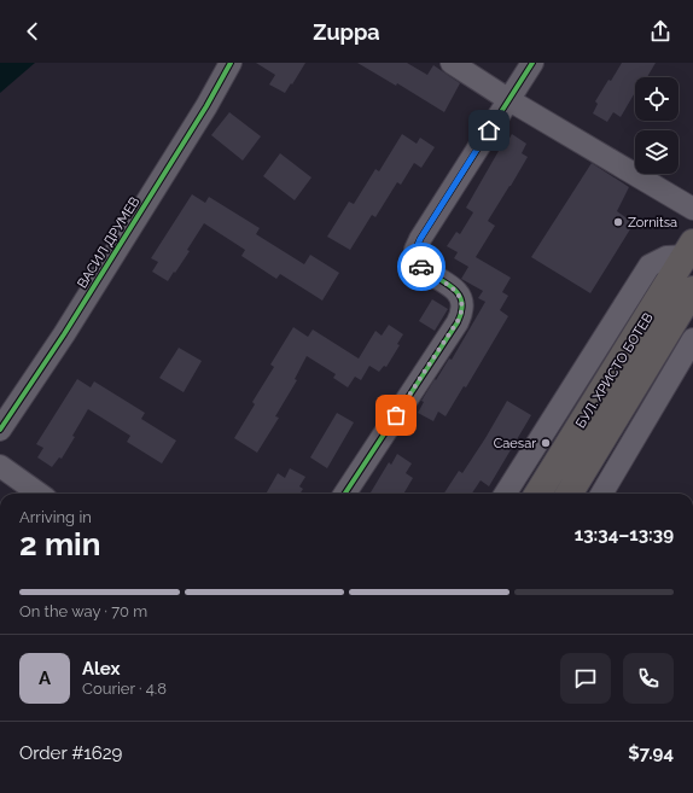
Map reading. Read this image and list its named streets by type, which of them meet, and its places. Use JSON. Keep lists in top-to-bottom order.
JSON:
{
  "streets": {
    "main road": ["БУЛ. ХРИСТО БОТЕВ"],
    "street": ["ВАСИЛ ДРУМЕВ"]
  },
  "places": ["Zornitsa", "Caesar"],
  "page": {
    "header": "Zuppa",
    "heading": ["2 min", "Arriving in", "13:34–13:39"],
    "panel": [
      "Alex",
      "Courier · 4.8",
      "Order #1629",
      "$7.94"
    ],
    "bar": "On the way · 70 m",
    "round": "A"
  }
}
